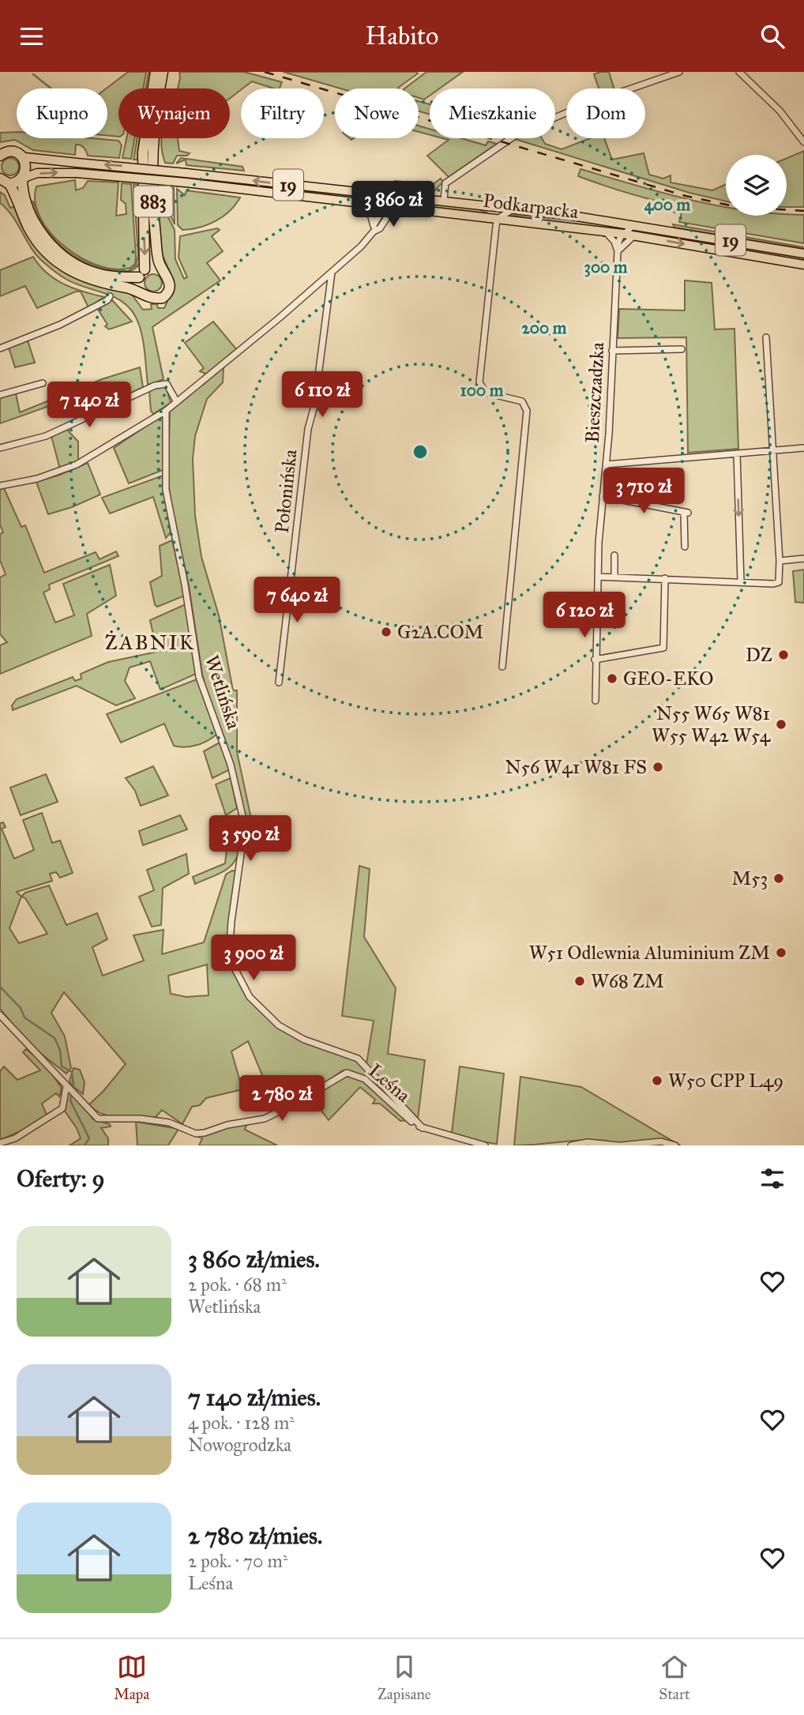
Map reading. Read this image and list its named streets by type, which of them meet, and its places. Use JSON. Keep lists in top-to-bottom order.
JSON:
{
  "streets": {
    "highway": ["19", "883"],
    "main road": ["Podkarpacka"],
    "street": [
      "Bieszczadzka",
      "Połonińska",
      "Wetlińska",
      "Leśna"
    ]
  },
  "crossings": [
    ["19", "883"],
    ["19", "Podkarpacka"],
    ["Podkarpacka", "Bieszczadzka"],
    ["Wetlińska", "Leśna"]
  ],
  "districts": ["ŻABNIK"],
  "places": [
    "G2A.COM",
    "DZ",
    "GEO-EKO",
    "N55 W65 W81 W55 W42 W54",
    "N56 W41 W81 FS",
    "M53",
    "W51 Odlewnia Aluminium ZM",
    "W68 ZM",
    "W50 CPP L49"
  ],
  "page": {
    "header": "Habito",
    "chip": [
      "Kupno",
      "Wynajem",
      "Filtry",
      "Nowe",
      "Mieszkanie",
      "Dom"
    ],
    "price": [
      "3 860 zł",
      "6 110 zł",
      "7 140 zł",
      "3 710 zł",
      "7 640 zł",
      "6 120 zł",
      "3 590 zł",
      "3 900 zł",
      "2 780 zł"
    ],
    "heading": "Oferty: 9",
    "list": [
      {
        "name": "3 860 zł/mies.",
        "note": "2 pok. · 68 m² · Wetlińska"
      },
      {
        "name": "7 140 zł/mies.",
        "note": "4 pok. · 128 m² · Nowogrodzka"
      },
      {
        "name": "2 780 zł/mies.",
        "note": "2 pok. · 70 m² · Leśna"
      }
    ],
    "tabs": ["Mapa", "Zapisane", "Start"]
  },
  "rings": [
    "400 m",
    "300 m",
    "200 m",
    "100 m"
  ]
}
